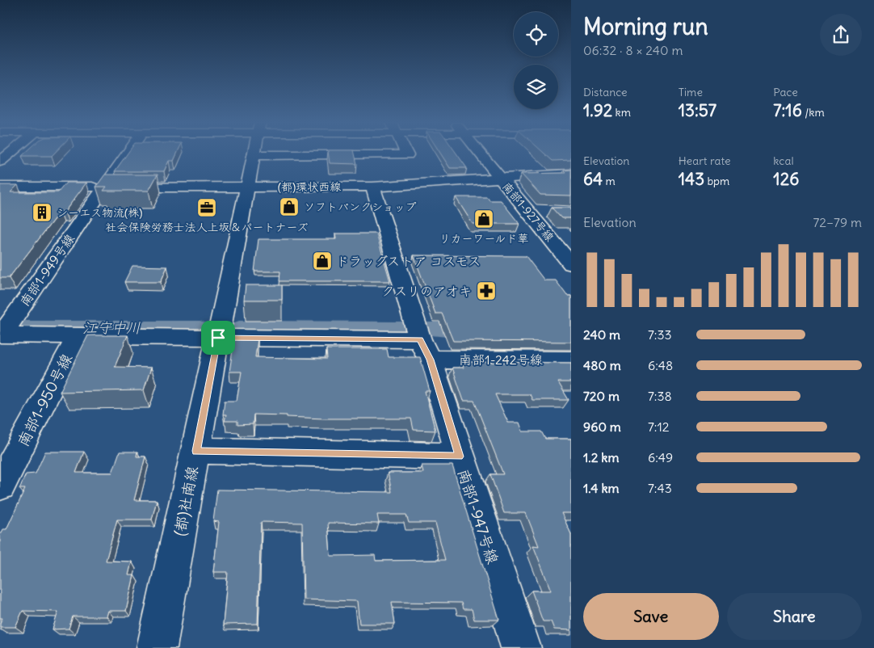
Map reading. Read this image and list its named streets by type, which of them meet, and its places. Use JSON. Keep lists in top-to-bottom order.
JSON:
{
  "streets": {
    "street": [
      "(都)環状西線",
      "南部1-927号線",
      "南部1-949号線",
      "南部1-242号線",
      "南部1-950号線",
      "(都)社南線",
      "南部1-947号線"
    ]
  },
  "crossings": [
    ["(都)環状西線", "南部1-927号線"],
    ["(都)環状西線", "南部1-949号線"],
    ["(都)環状西線", "(都)社南線"],
    ["南部1-949号線", "南部1-242号線"],
    ["南部1-949号線", "南部1-950号線"],
    ["南部1-949号線", "(都)社南線"],
    ["南部1-949号線", "南部1-947号線"],
    ["南部1-242号線", "南部1-947号線"]
  ],
  "water": ["江守中川"],
  "places": {
    "shop": ["ソフトバンクショップ", "リカーワールド華", "ドラッグストア コスモス"],
    "office": ["社会保険労務士法人上坂＆パートナーズ"],
    "building": ["シーエス物流(株)"],
    "pharmacy": ["クスリのアオキ"]
  },
  "page": {
    "heading": ["Morning run", "06:32 · 8 × 240 m"],
    "stats": [
      ["Distance", "1.92 km"],
      ["Time", "13:57"],
      ["Pace", "7:16 /km"],
      ["Elevation", "64 m"],
      ["Heart rate", "143 bpm"],
      ["kcal", "126"]
    ],
    "chart": ["Elevation", "72–79 m"],
    "list": [
      {
        "name": "240 m",
        "note": "7:33"
      },
      {
        "name": "480 m",
        "note": "6:48"
      },
      {
        "name": "720 m",
        "note": "7:38"
      },
      {
        "name": "960 m",
        "note": "7:12"
      },
      {
        "name": "1.2 km",
        "note": "6:49"
      },
      {
        "name": "1.4 km",
        "note": "7:43"
      }
    ],
    "buttons": ["Save", "Share"]
  }
}
